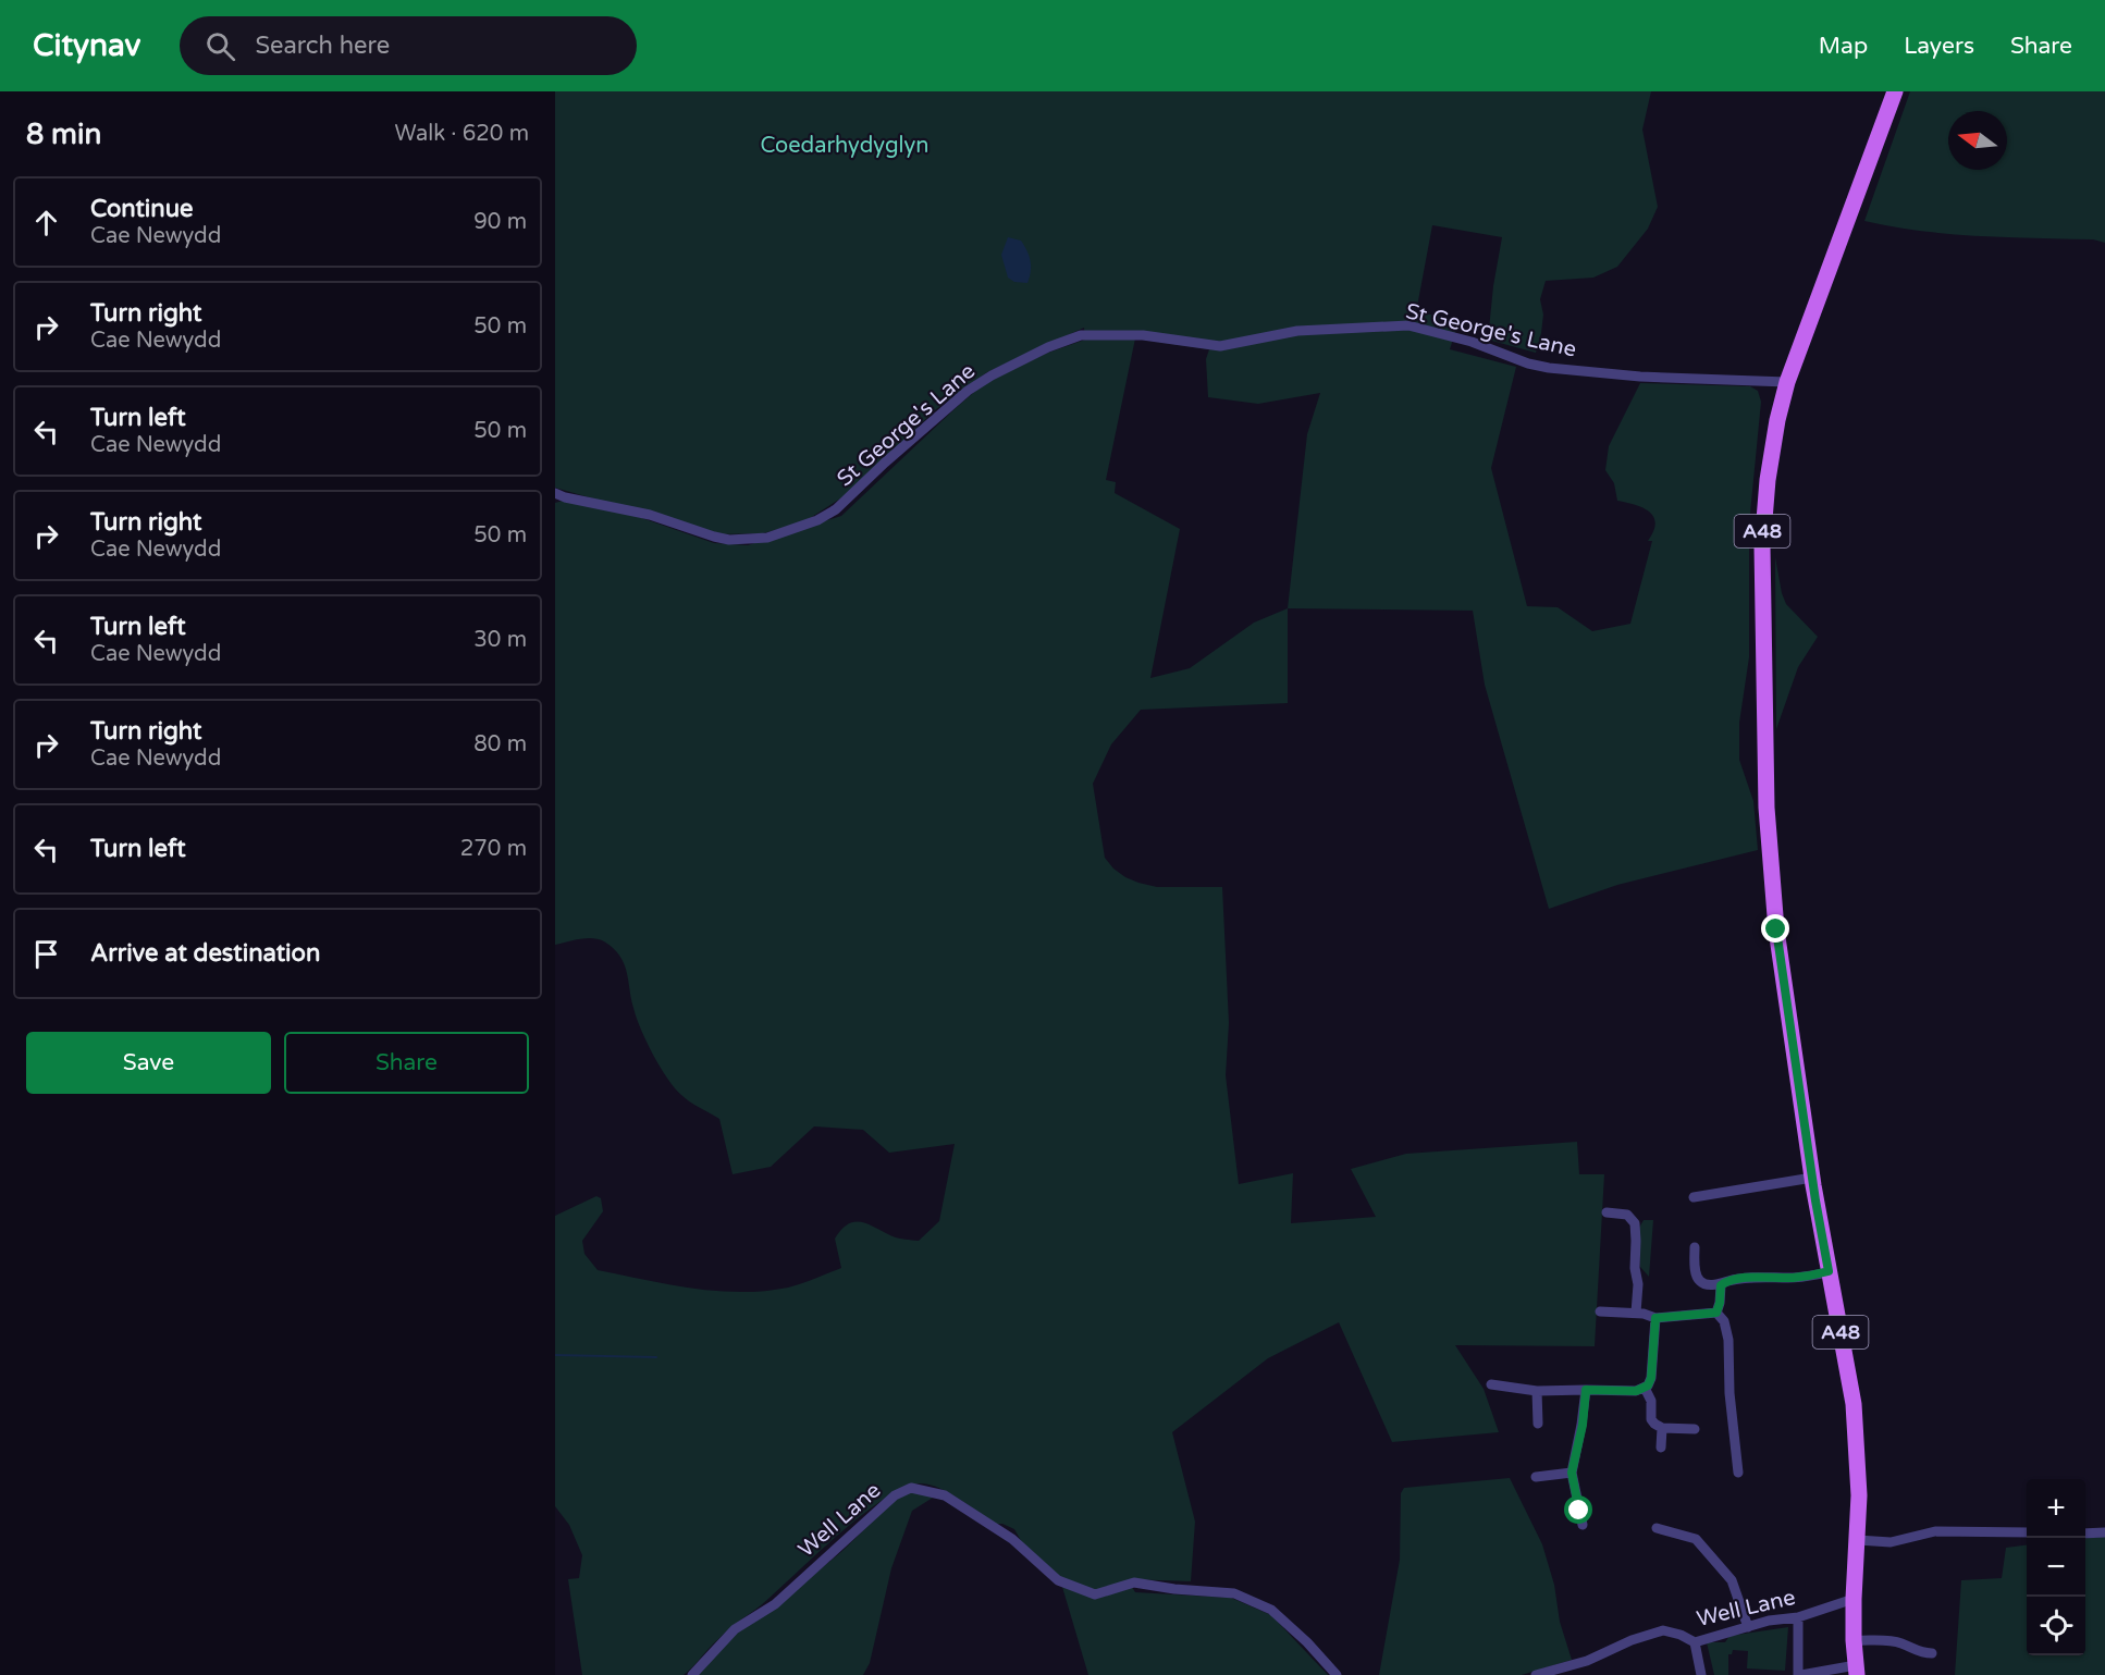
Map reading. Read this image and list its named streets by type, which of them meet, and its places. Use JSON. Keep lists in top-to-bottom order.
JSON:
{
  "streets": {
    "main road": ["A48"],
    "street": ["St George's Lane", "Well Lane"]
  },
  "crossings": [
    ["St George's Lane", "A48"],
    ["A48", "Well Lane"]
  ],
  "parks": ["Coedarhydyglyn"],
  "north": "left",
  "page": {
    "header": "Citynav",
    "search": "Search here",
    "nav": ["Map", "Layers", "Share"],
    "heading": ["8 min", "Walk · 620 m"],
    "list": [
      ["Continue", "Cae Newydd", "90 m"],
      ["Turn right", "Cae Newydd", "50 m"],
      ["Turn left", "Cae Newydd", "50 m"],
      ["Turn right", "Cae Newydd", "50 m"],
      ["Turn left", "Cae Newydd", "30 m"],
      ["Turn right", "Cae Newydd", "80 m"],
      ["Turn left", "270 m"],
      "Arrive at destination"
    ],
    "buttons": ["Save", "Share"],
    "map_buttons": ["+", "−"]
  }
}
